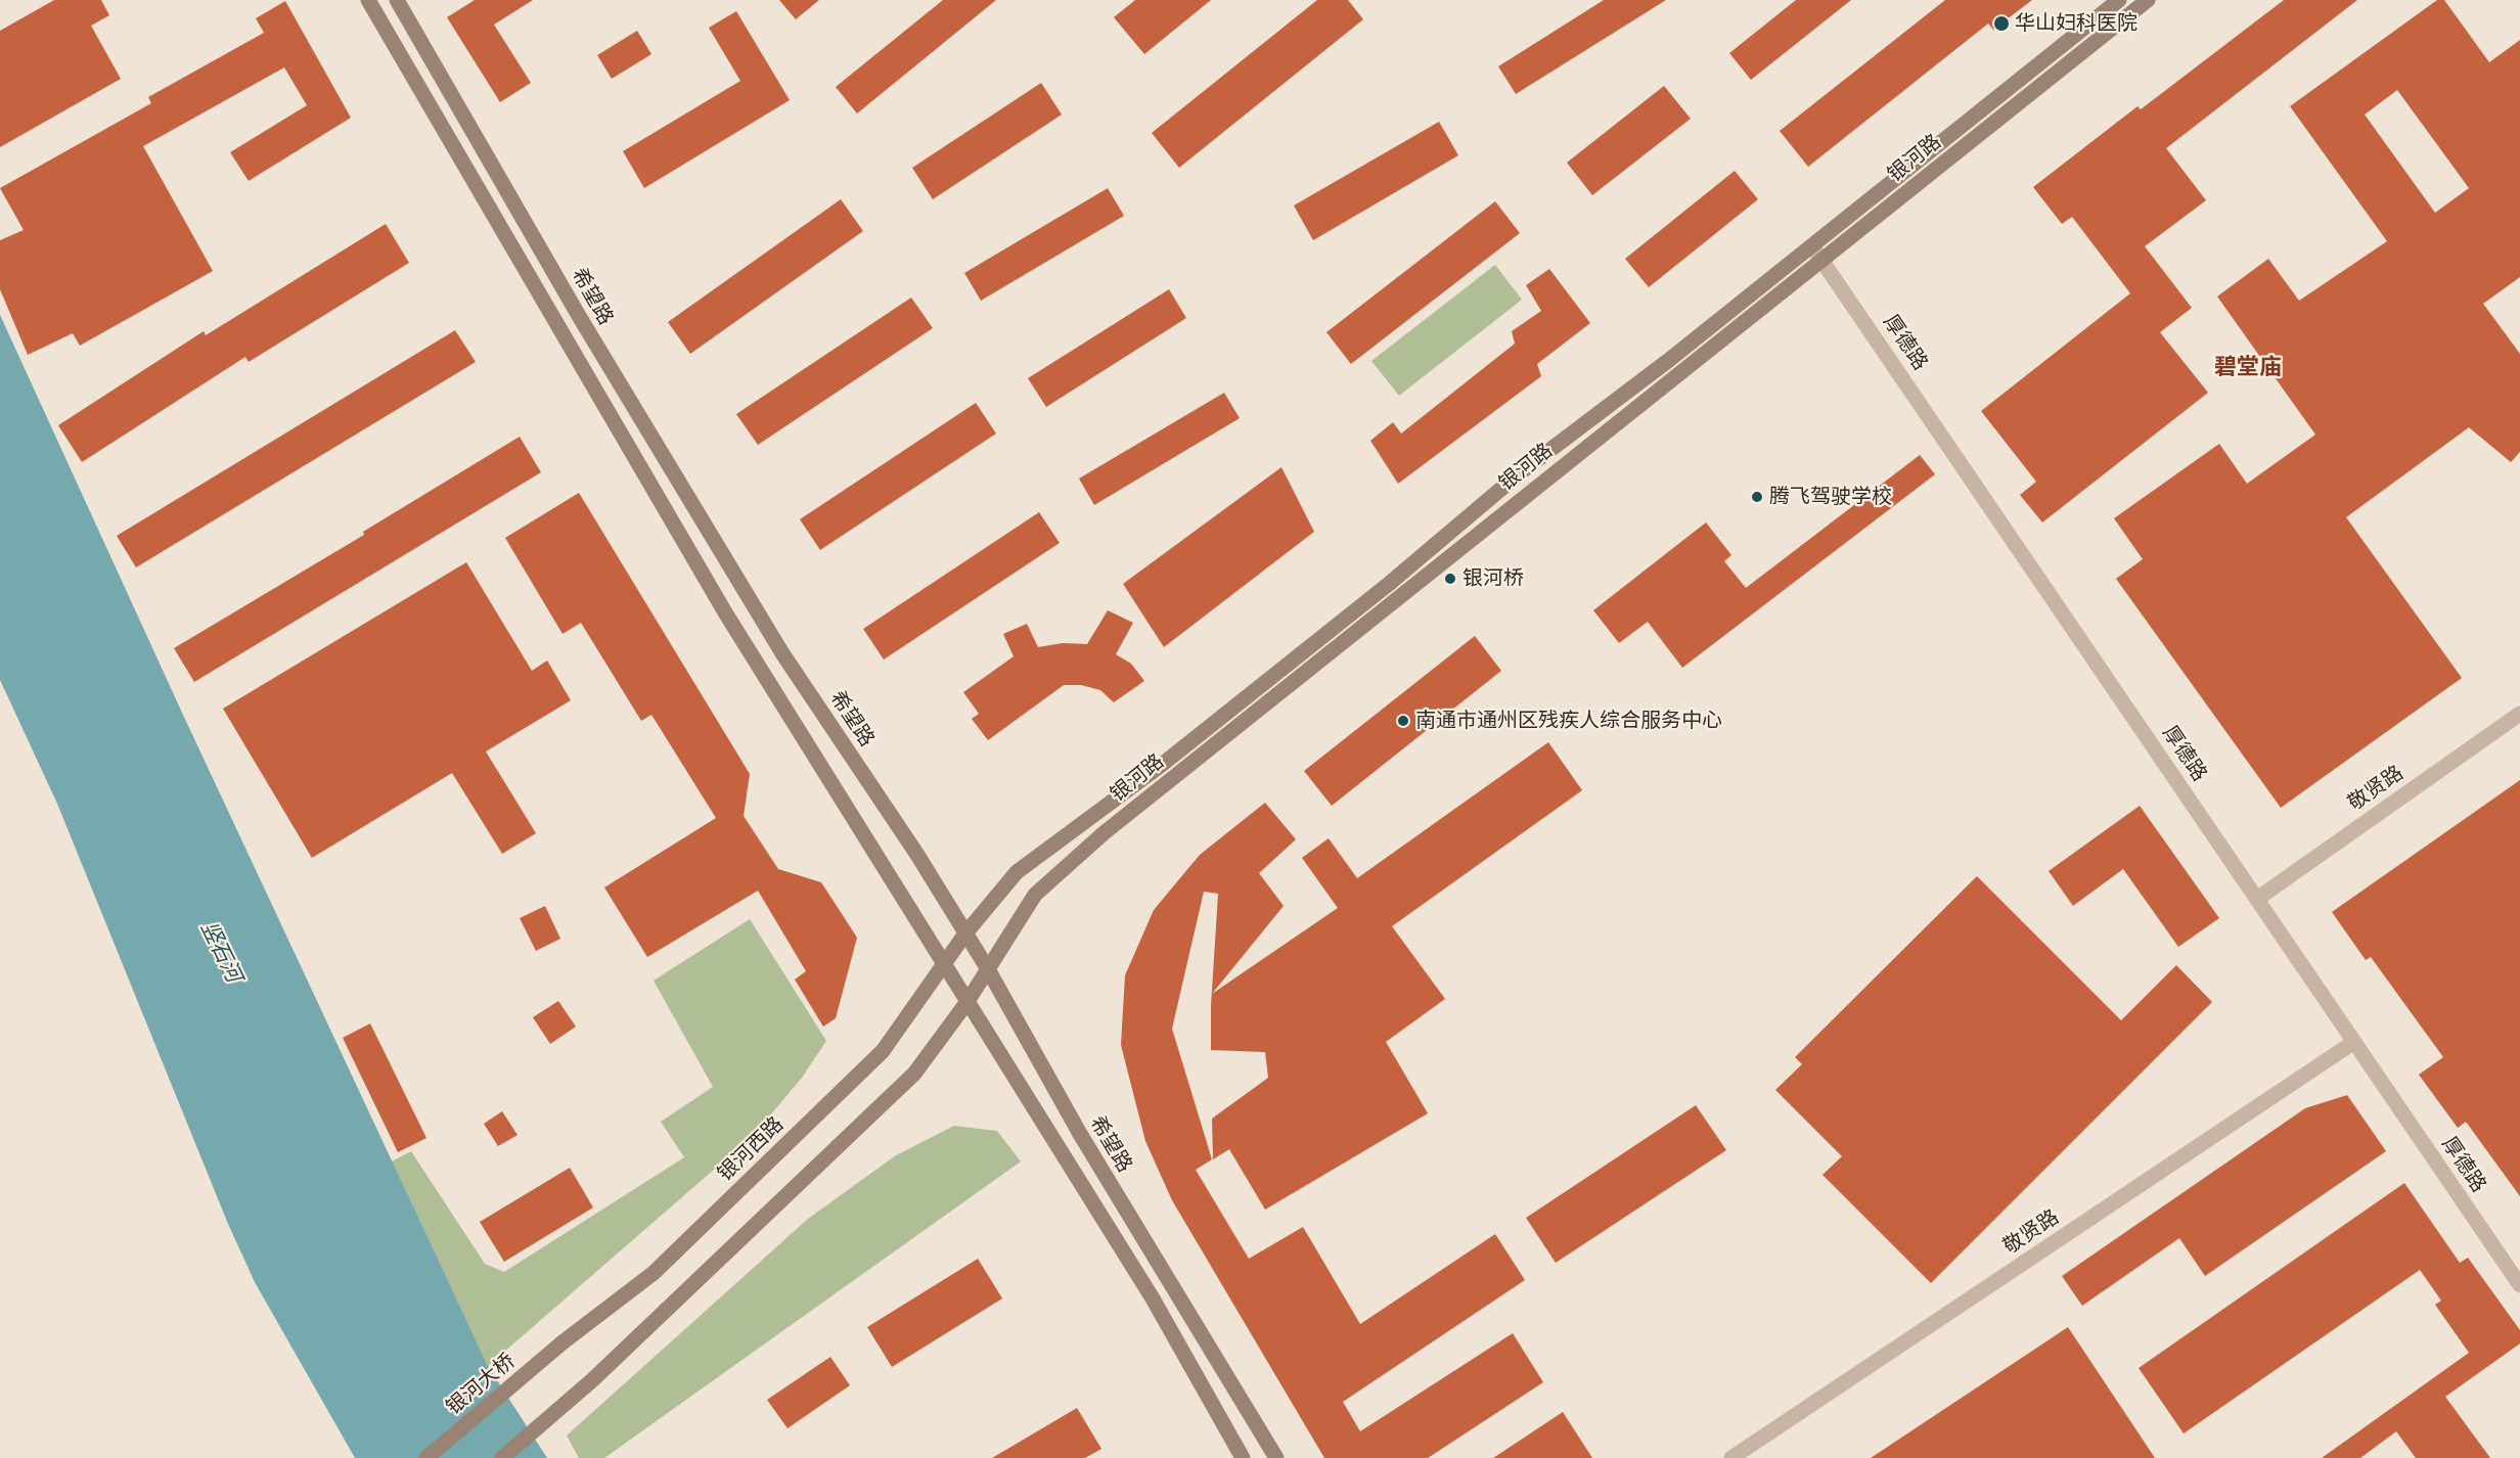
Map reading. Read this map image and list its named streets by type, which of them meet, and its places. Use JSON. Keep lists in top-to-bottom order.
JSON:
{
  "streets": {
    "main road": [
      "银河路",
      "希望路",
      "银河西路",
      "银河大桥"
    ],
    "street": ["厚德路", "敬贤路"]
  },
  "crossings": [
    ["银河路", "希望路"],
    ["银河路", "厚德路"],
    ["银河路", "银河西路"],
    ["厚德路", "敬贤路"],
    ["银河西路", "银河大桥"]
  ],
  "districts": ["碧堂庙"],
  "water": ["竖石河"],
  "places": [
    "华山妇科医院",
    "腾飞驾驶学校",
    "银河桥",
    "南通市通州区残疾人综合服务中心"
  ]
}
